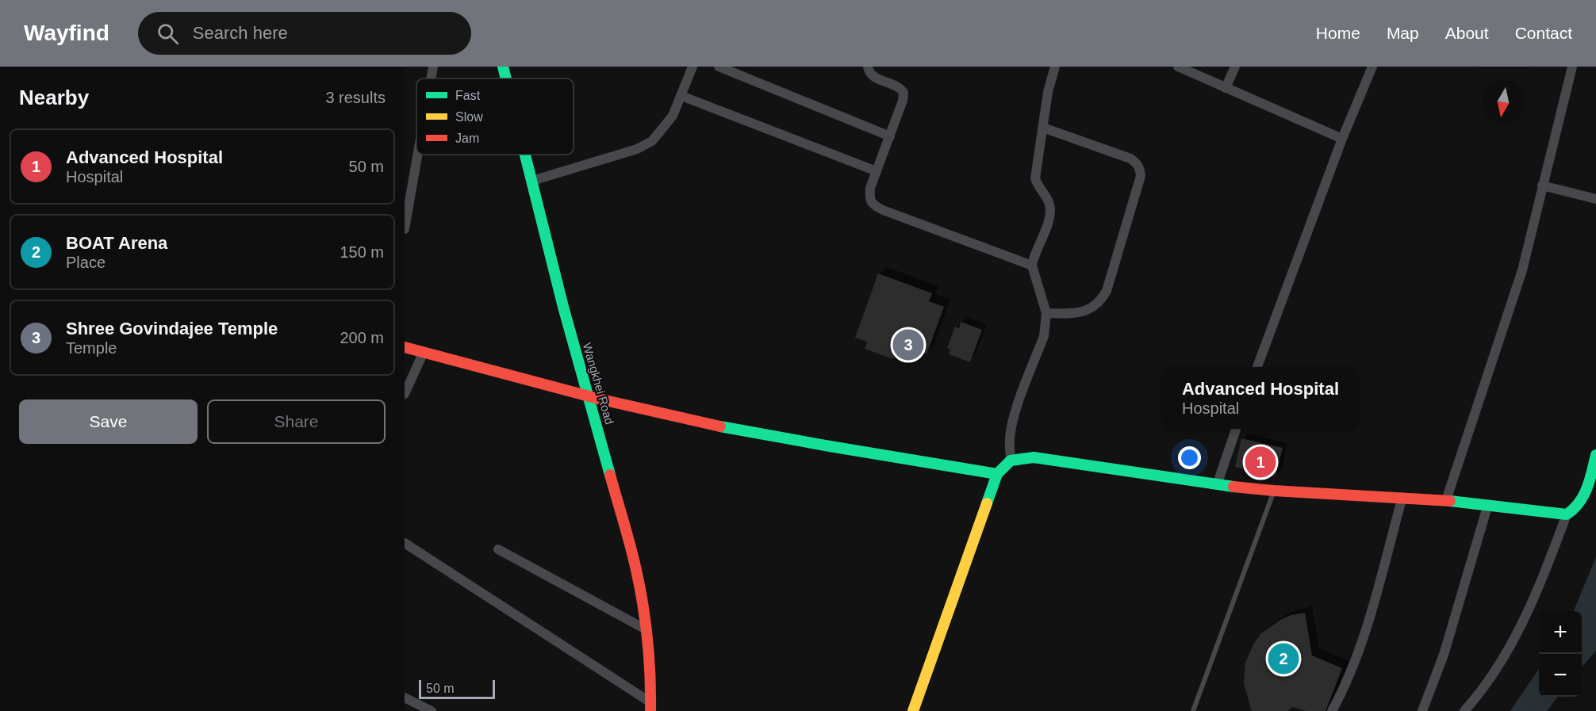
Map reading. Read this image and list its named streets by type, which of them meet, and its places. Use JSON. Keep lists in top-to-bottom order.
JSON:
{
  "streets": {
    "street": ["Wangkhei Road"]
  },
  "legend": ["Fast", "Slow", "Jam"],
  "scale_bar": "50 m",
  "north": "bottom",
  "page": {
    "header": "Wayfind",
    "search": "Search here",
    "nav": [
      "Home",
      "Map",
      "About",
      "Contact"
    ],
    "heading": ["Nearby", "3 results"],
    "list": [
      {
        "mark": "1",
        "name": "Advanced Hospital",
        "note": "Hospital",
        "value": "50 m"
      },
      {
        "mark": "2",
        "name": "BOAT Arena",
        "note": "Place",
        "value": "150 m"
      },
      {
        "mark": "3",
        "name": "Shree Govindajee Temple",
        "note": "Temple",
        "value": "200 m"
      }
    ],
    "pins": ["3", "1", "2"],
    "popup": ["Advanced Hospital", "Hospital"],
    "buttons": ["Save", "Share"],
    "map_buttons": ["+", "−"],
    "scale": "50 m"
  }
}
